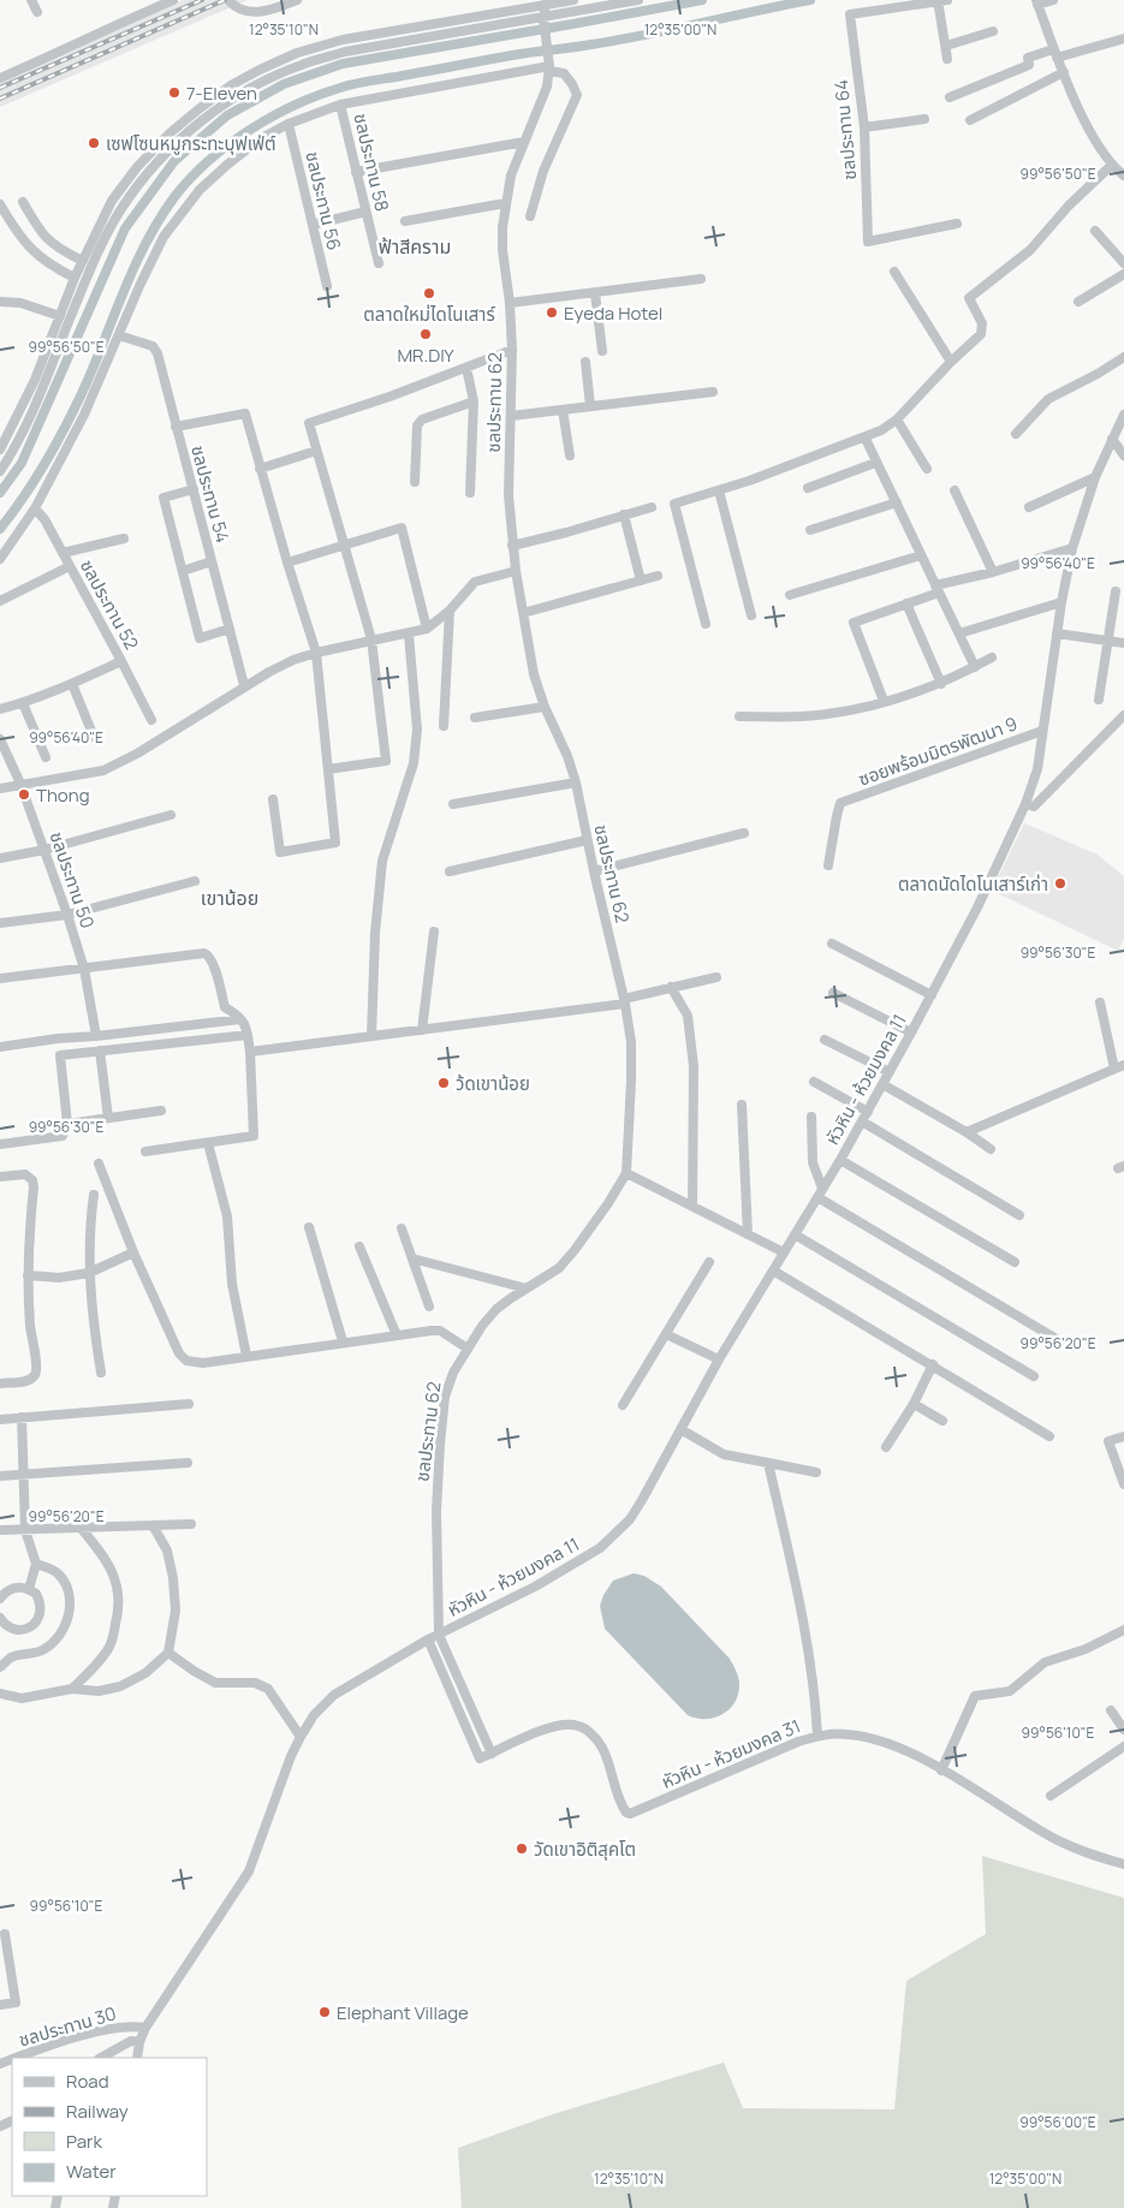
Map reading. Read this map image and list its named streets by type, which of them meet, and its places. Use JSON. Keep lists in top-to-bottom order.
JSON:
{
  "streets": {
    "street": [
      "ชลประทาน 64",
      "ชลประทาน 58",
      "ชลประทาน 56",
      "ชลประทาน 62",
      "ชลประทาน 54",
      "ชลประทาน 52",
      "ซอยพร้อมมิตรพัฒนา 9",
      "ชลประทาน 50",
      "หัวหิน - ห้วยมงคล 11",
      "หัวหิน - ห้วยมงคล 31",
      "ชลประทาน 30"
    ]
  },
  "crossings": [
    ["ชลประทาน 62", "หัวหิน - ห้วยมงคล 11"],
    ["ซอยพร้อมมิตรพัฒนา 9", "หัวหิน - ห้วยมงคล 11"],
    ["หัวหิน - ห้วยมงคล 11", "ชลประทาน 30"]
  ],
  "districts": ["ฟ้าสีคราม", "เขาน้อย"],
  "places": [
    "7-Eleven",
    "เซฟโซนหมูกระทะบุฟเฟ่ต์",
    "ตลาดใหม่ไดโนเสาร์",
    "Eyeda Hotel",
    "MR.DIY",
    "Thong",
    "ตลาดนัดไดโนเสาร์เก่า",
    "ว้ดเขาน้อย",
    "วัดเขาอิติสุคโต",
    "Elephant Village"
  ],
  "legend": [
    "Road",
    "Railway",
    "Park",
    "Water"
  ],
  "coordinates": [
    "12°35'10\"N",
    "12°35'00\"N",
    "99°56'50\"E",
    "99°56'40\"E",
    "99°56'30\"E",
    "99°56'20\"E",
    "99°56'10\"E",
    "99°56'00\"E"
  ]
}
